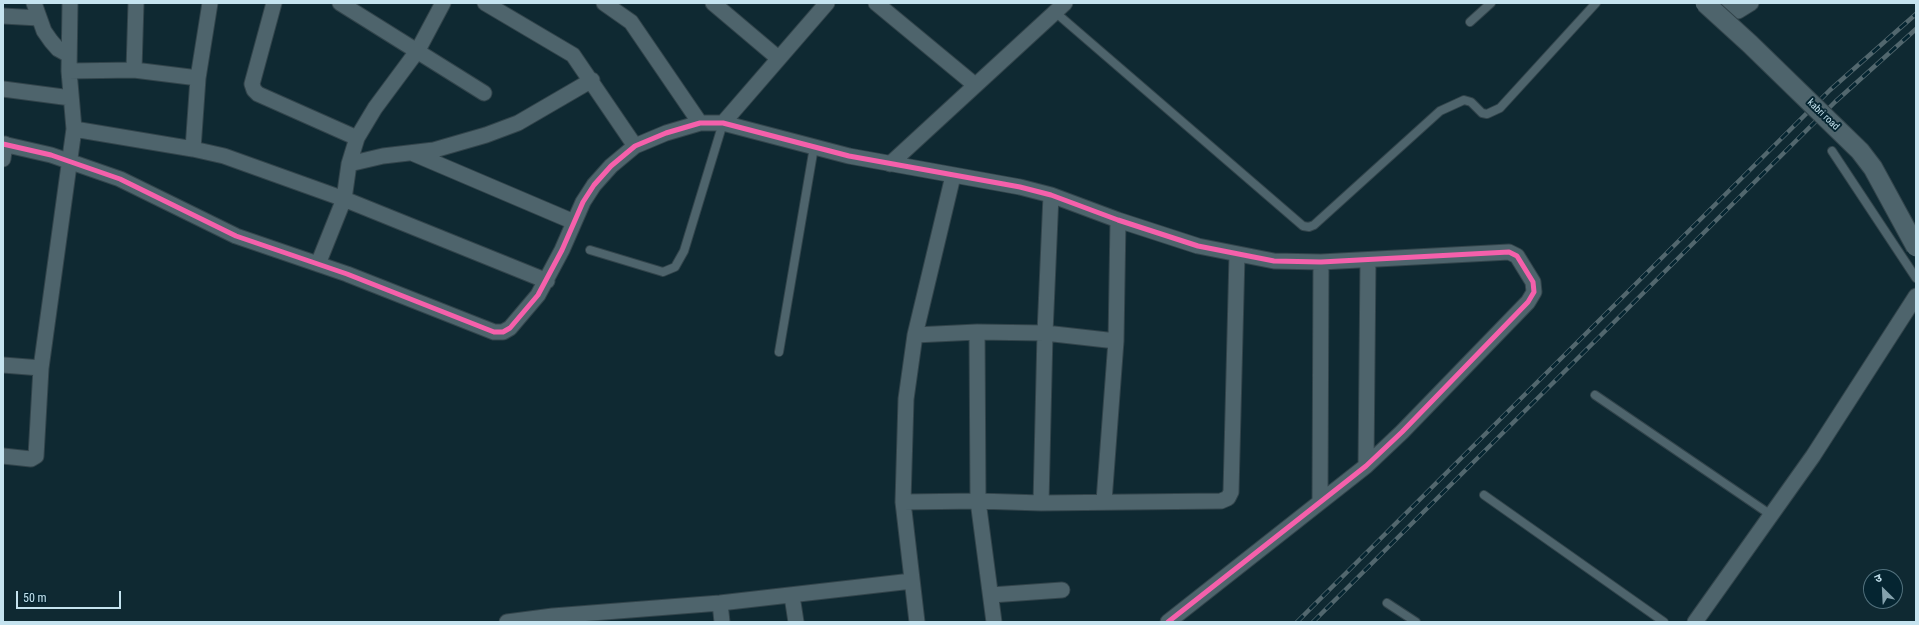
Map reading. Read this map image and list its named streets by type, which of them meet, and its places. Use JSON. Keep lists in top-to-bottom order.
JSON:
{
  "streets": {
    "street": ["kabri road"]
  },
  "scale_bar": "50 m",
  "north": "top left"
}
